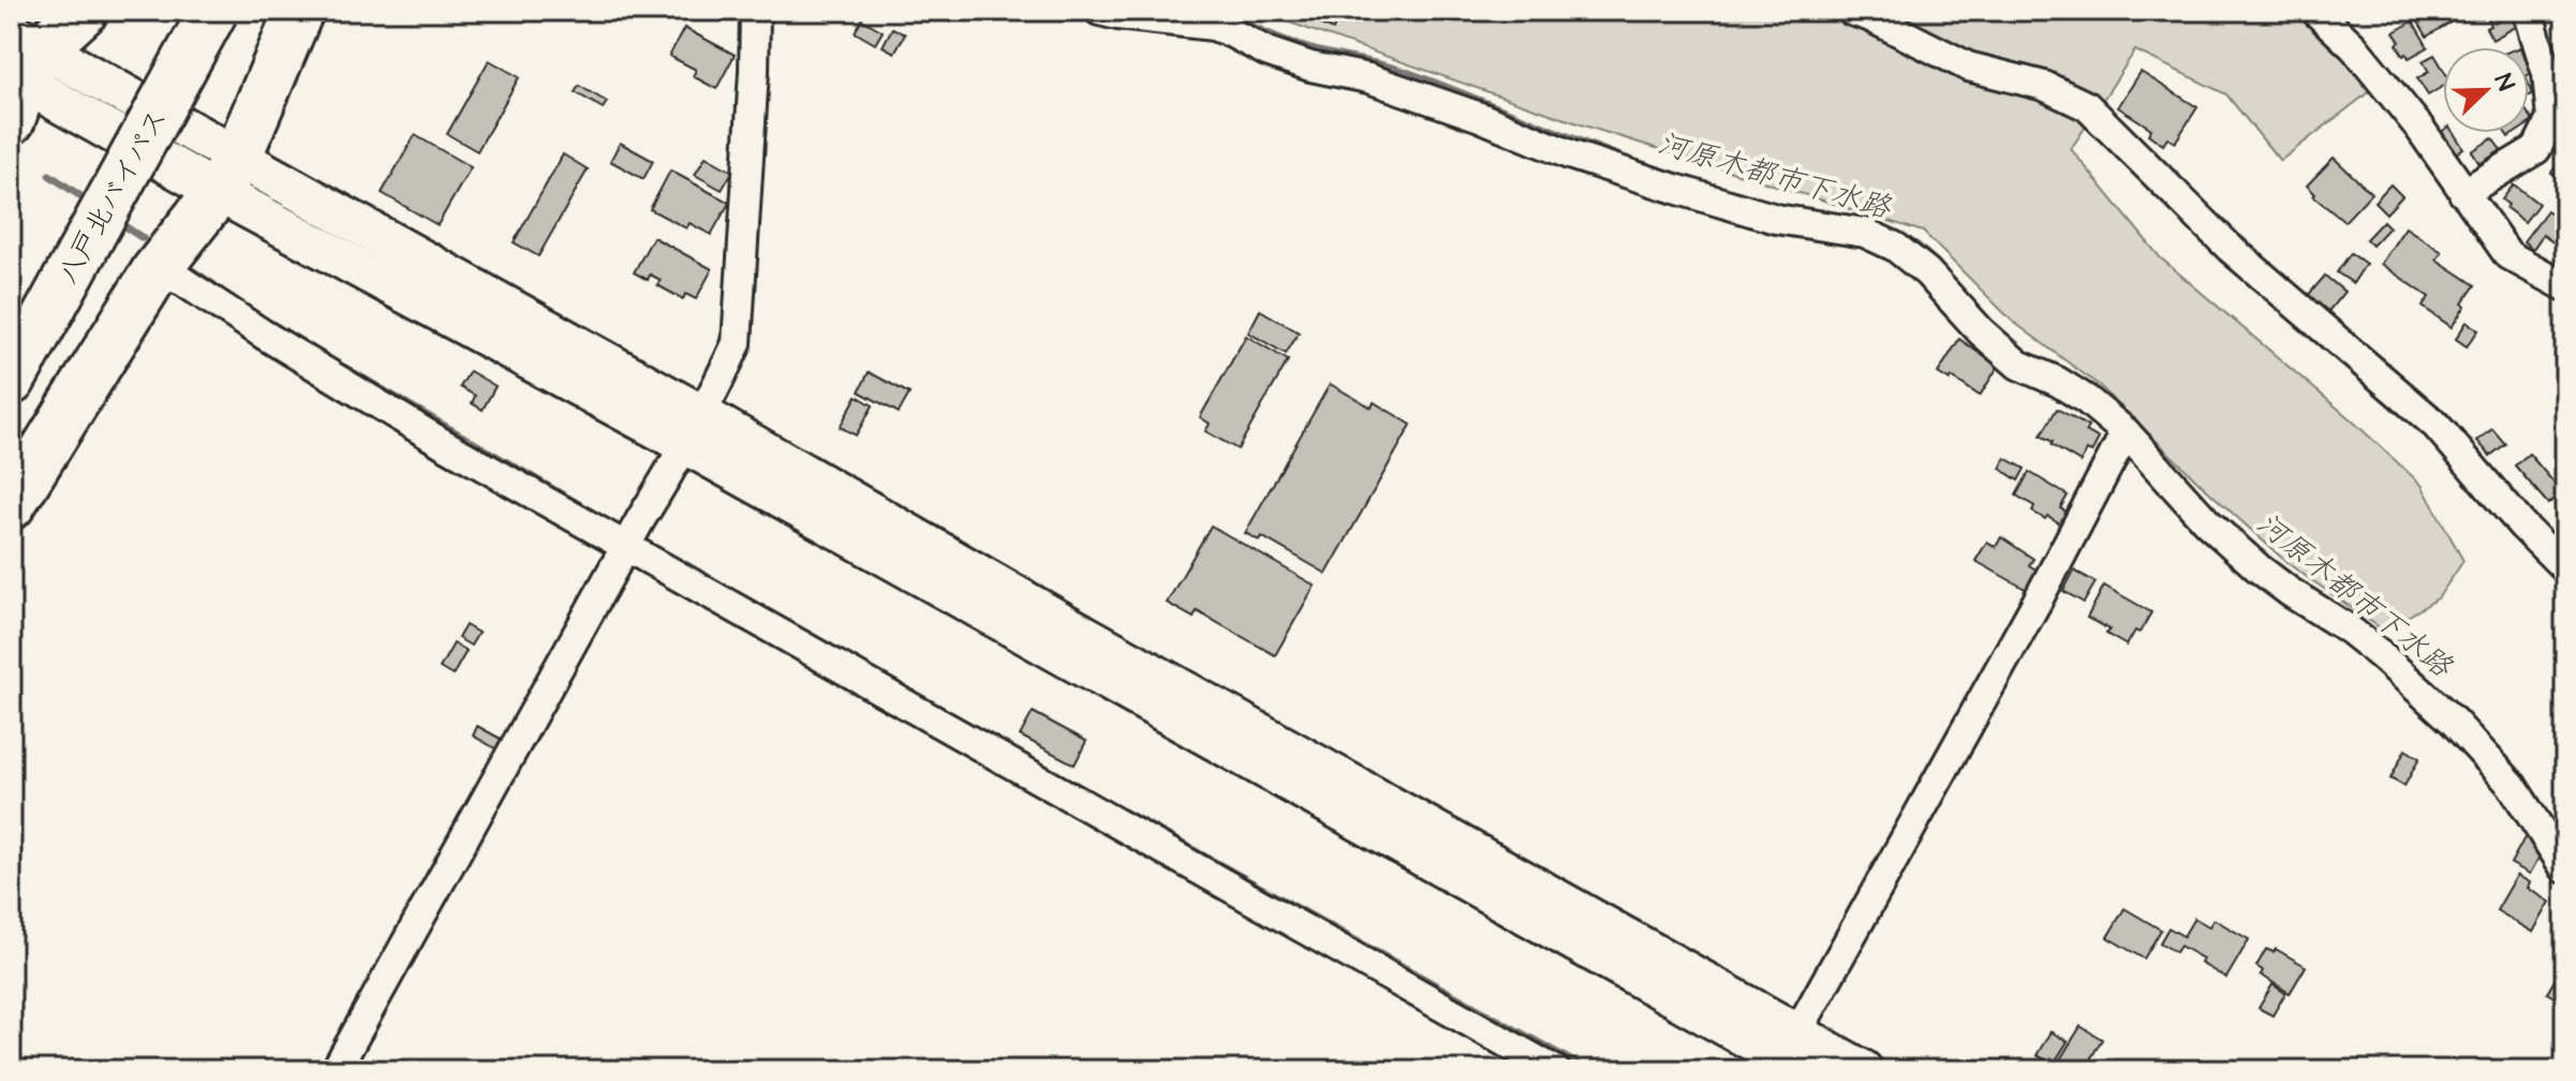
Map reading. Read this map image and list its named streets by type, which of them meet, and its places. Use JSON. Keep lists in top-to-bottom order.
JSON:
{
  "streets": {
    "highway": ["八戸北バイパス"]
  },
  "water": ["河原木都市下水路"],
  "north": "top right"
}
